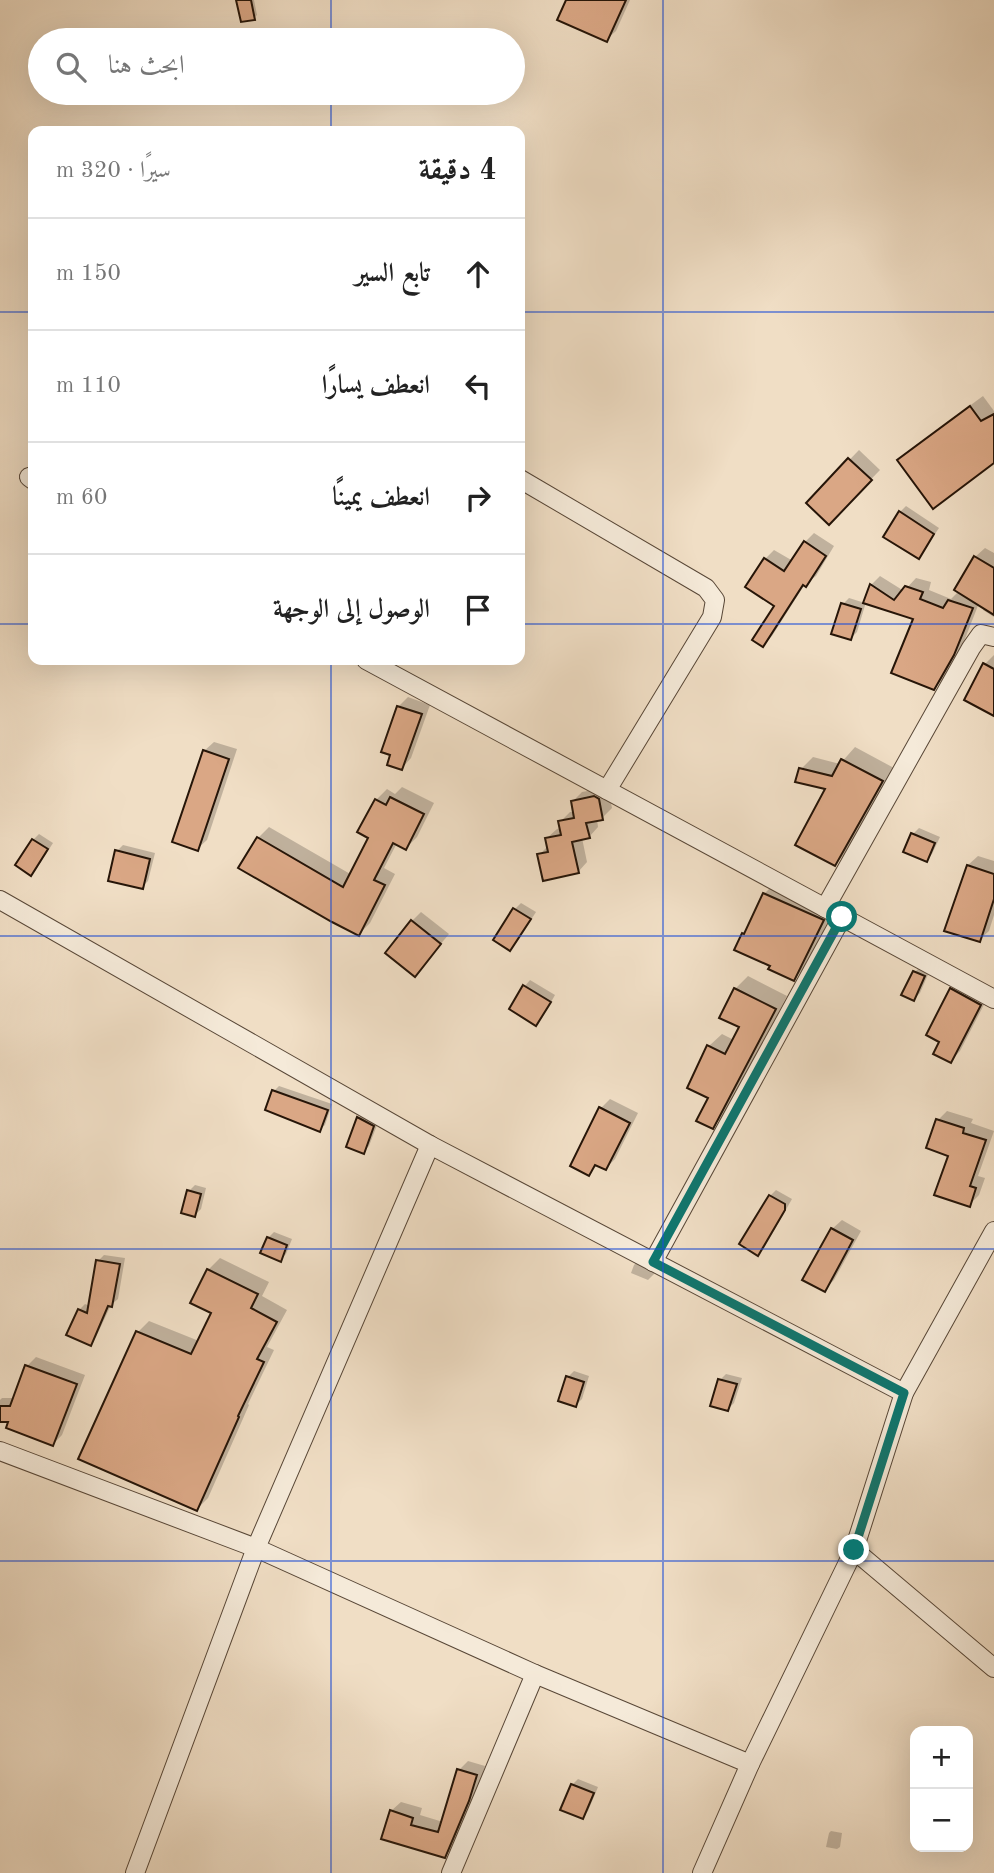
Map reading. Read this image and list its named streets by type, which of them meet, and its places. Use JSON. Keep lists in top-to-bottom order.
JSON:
{
  "page": {
    "search": "ابحث هنا",
    "heading": ["4 دقيقة", "سيرًا · 320 m"],
    "list": [
      ["تابع السير", "150 m"],
      ["انعطف يسارًا", "110 m"],
      ["انعطف يمينًا", "60 m"],
      "الوصول إلى الوجهة"
    ],
    "map_buttons": ["+", "−"]
  }
}
